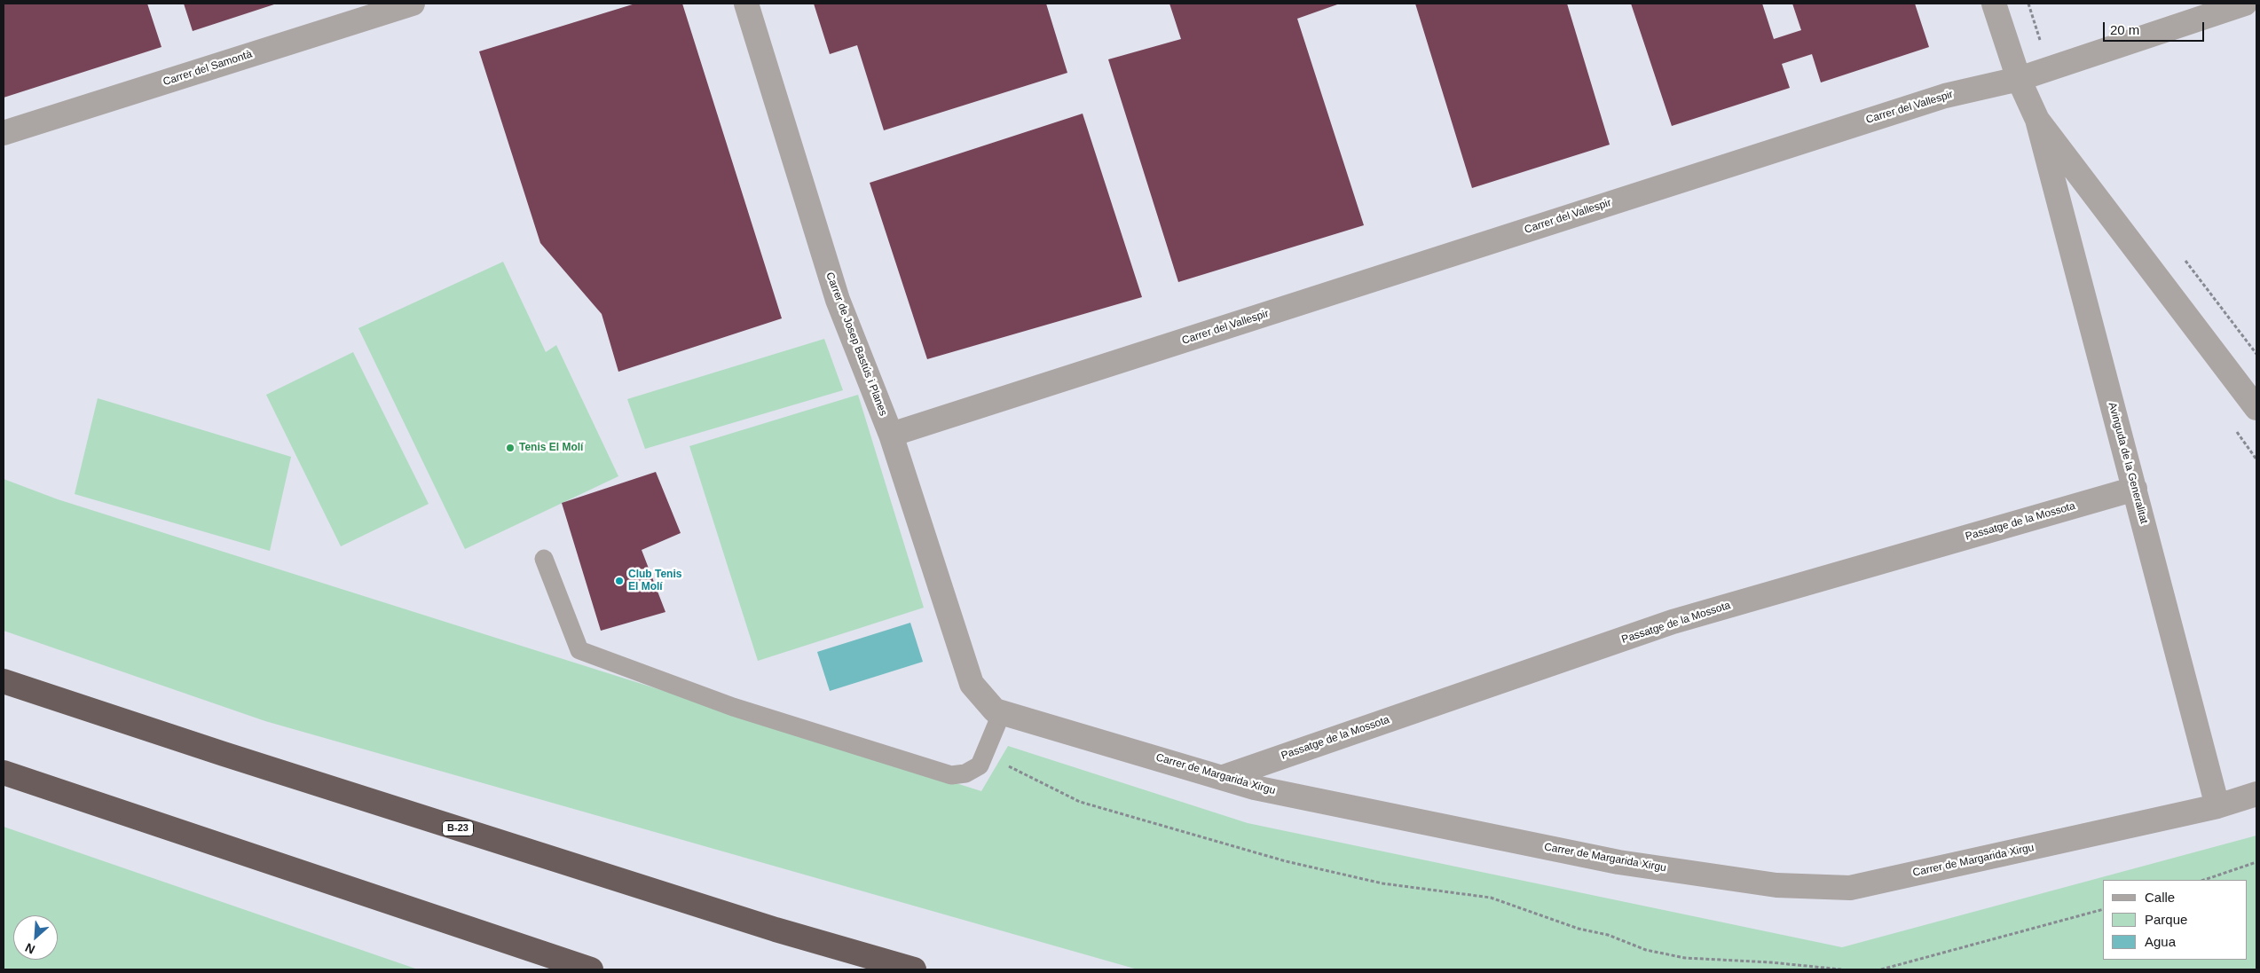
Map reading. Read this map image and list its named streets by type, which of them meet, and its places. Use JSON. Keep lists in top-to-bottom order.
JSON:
{
  "streets": {
    "highway": ["B-23"],
    "street": [
      "Carrer del Samontà",
      "Carrer del Vallespir",
      "Carrer de Josep Bastús i Planes",
      "Avinguda de la Generalitat",
      "Passatge de la Mossota",
      "Carrer de Margarida Xirgu"
    ]
  },
  "crossings": [
    ["Carrer del Vallespir", "Carrer de Josep Bastús i Planes"],
    ["Carrer del Vallespir", "Avinguda de la Generalitat"],
    ["Carrer de Josep Bastús i Planes", "Carrer de Margarida Xirgu"],
    ["Avinguda de la Generalitat", "Passatge de la Mossota"],
    ["Avinguda de la Generalitat", "Carrer de Margarida Xirgu"],
    ["Passatge de la Mossota", "Carrer de Margarida Xirgu"]
  ],
  "places": ["Tenis El Molí", "Club Tenis El Molí"],
  "legend": ["Calle", "Parque", "Agua"],
  "scale_bar": "20 m",
  "north": "bottom left"
}
